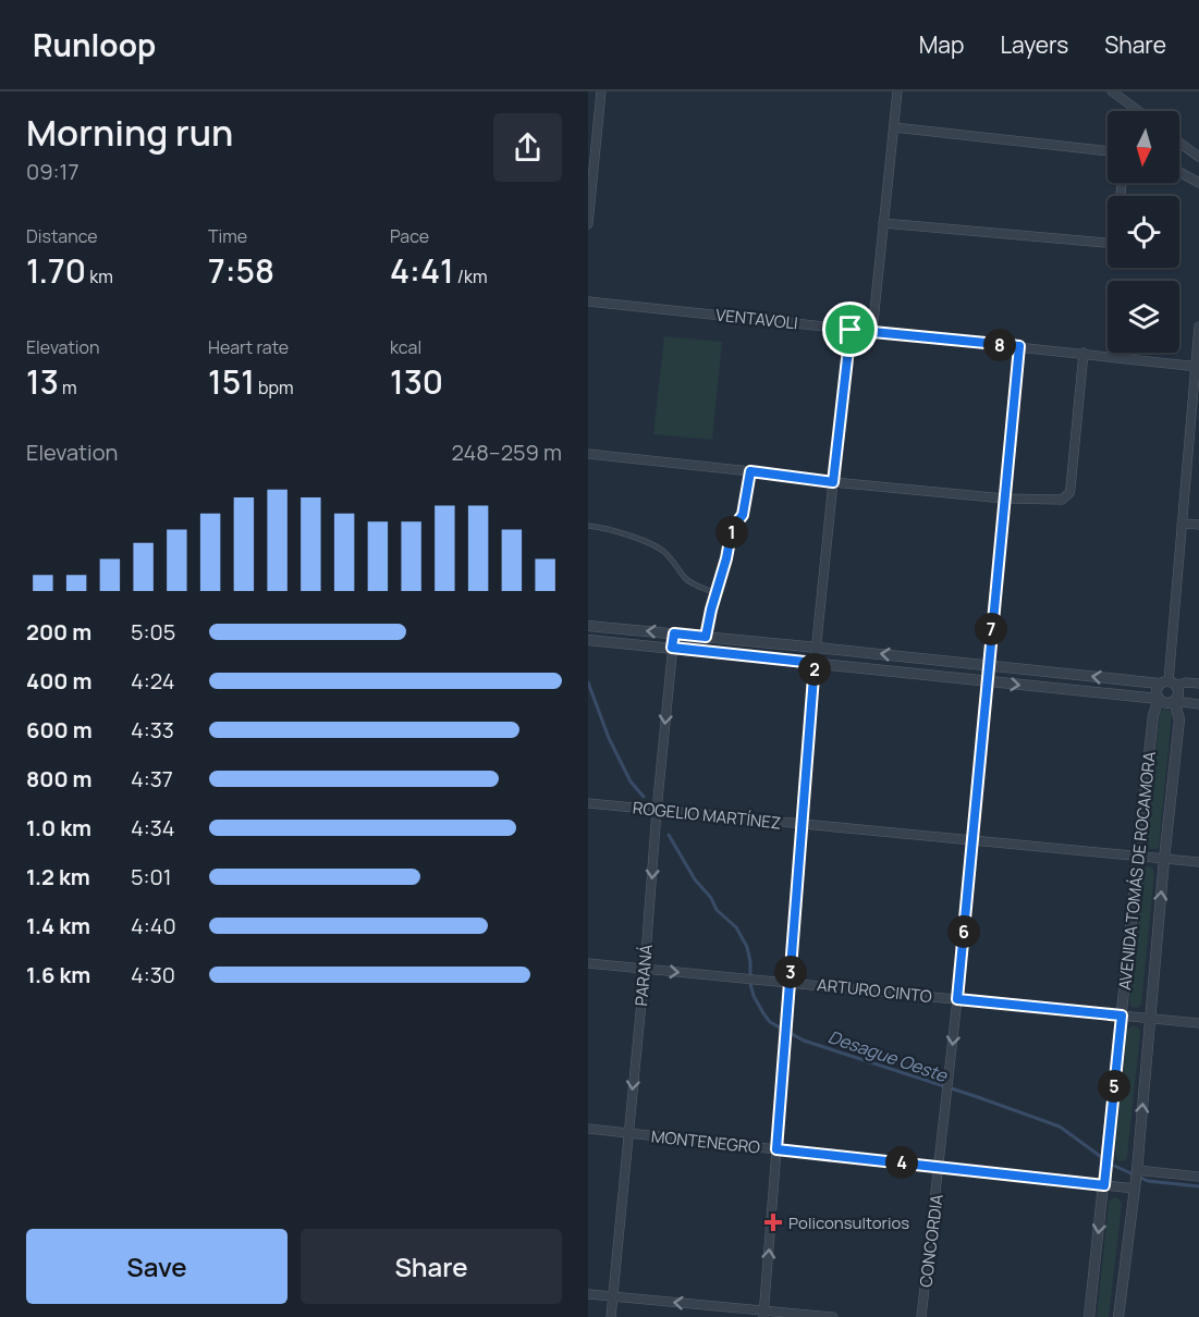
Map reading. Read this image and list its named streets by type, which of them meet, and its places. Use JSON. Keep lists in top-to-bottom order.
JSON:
{
  "streets": {
    "street": [
      "VENTAVOLI",
      "ROGELIO MARTÍNEZ",
      "AVENIDA TOMÁS DE ROCAMORA",
      "PARANÁ",
      "ARTURO CINTO",
      "MONTENEGRO",
      "CONCORDIA"
    ]
  },
  "crossings": [
    ["VENTAVOLI", "CONCORDIA"],
    ["ROGELIO MARTÍNEZ", "AVENIDA TOMÁS DE ROCAMORA"],
    ["ROGELIO MARTÍNEZ", "PARANÁ"],
    ["ROGELIO MARTÍNEZ", "CONCORDIA"],
    ["AVENIDA TOMÁS DE ROCAMORA", "ARTURO CINTO"],
    ["AVENIDA TOMÁS DE ROCAMORA", "MONTENEGRO"],
    ["PARANÁ", "ARTURO CINTO"],
    ["PARANÁ", "MONTENEGRO"],
    ["ARTURO CINTO", "CONCORDIA"],
    ["MONTENEGRO", "CONCORDIA"]
  ],
  "one_way": ["PARANÁ"],
  "water": ["Desague Oeste"],
  "places": {
    "health": ["Policonsultorios"]
  },
  "north": "bottom",
  "page": {
    "header": "Runloop",
    "nav": ["Map", "Layers", "Share"],
    "heading": ["Morning run", "09:17"],
    "stats": [
      ["Distance", "1.70 km"],
      ["Time", "7:58"],
      ["Pace", "4:41 /km"],
      ["Elevation", "13 m"],
      ["Heart rate", "151 bpm"],
      ["kcal", "130"]
    ],
    "pins": [
      "8",
      "1",
      "7",
      "2",
      "6",
      "3",
      "5",
      "4"
    ],
    "chart": ["Elevation", "248–259 m"],
    "list": [
      {
        "name": "200 m",
        "note": "5:05"
      },
      {
        "name": "400 m",
        "note": "4:24"
      },
      {
        "name": "600 m",
        "note": "4:33"
      },
      {
        "name": "800 m",
        "note": "4:37"
      },
      {
        "name": "1.0 km",
        "note": "4:34"
      },
      {
        "name": "1.2 km",
        "note": "5:01"
      },
      {
        "name": "1.4 km",
        "note": "4:40"
      },
      {
        "name": "1.6 km",
        "note": "4:30"
      }
    ],
    "buttons": ["Save", "Share"]
  }
}
